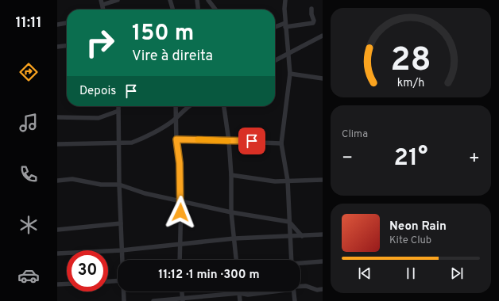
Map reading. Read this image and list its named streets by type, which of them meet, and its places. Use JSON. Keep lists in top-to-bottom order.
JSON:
{
  "page": {
    "tabs": "11:11",
    "turn": ["150 m", "Vire à direita"],
    "then": "Depois",
    "tile": "Clima",
    "heat": ["−", "21°", "+"],
    "song": ["Neon Rain", "Kite Club"],
    "limit": "30",
    "trip": "11:12 · 1 min · 300 m",
    "gauge": ["28", "km/h"]
  }
}
